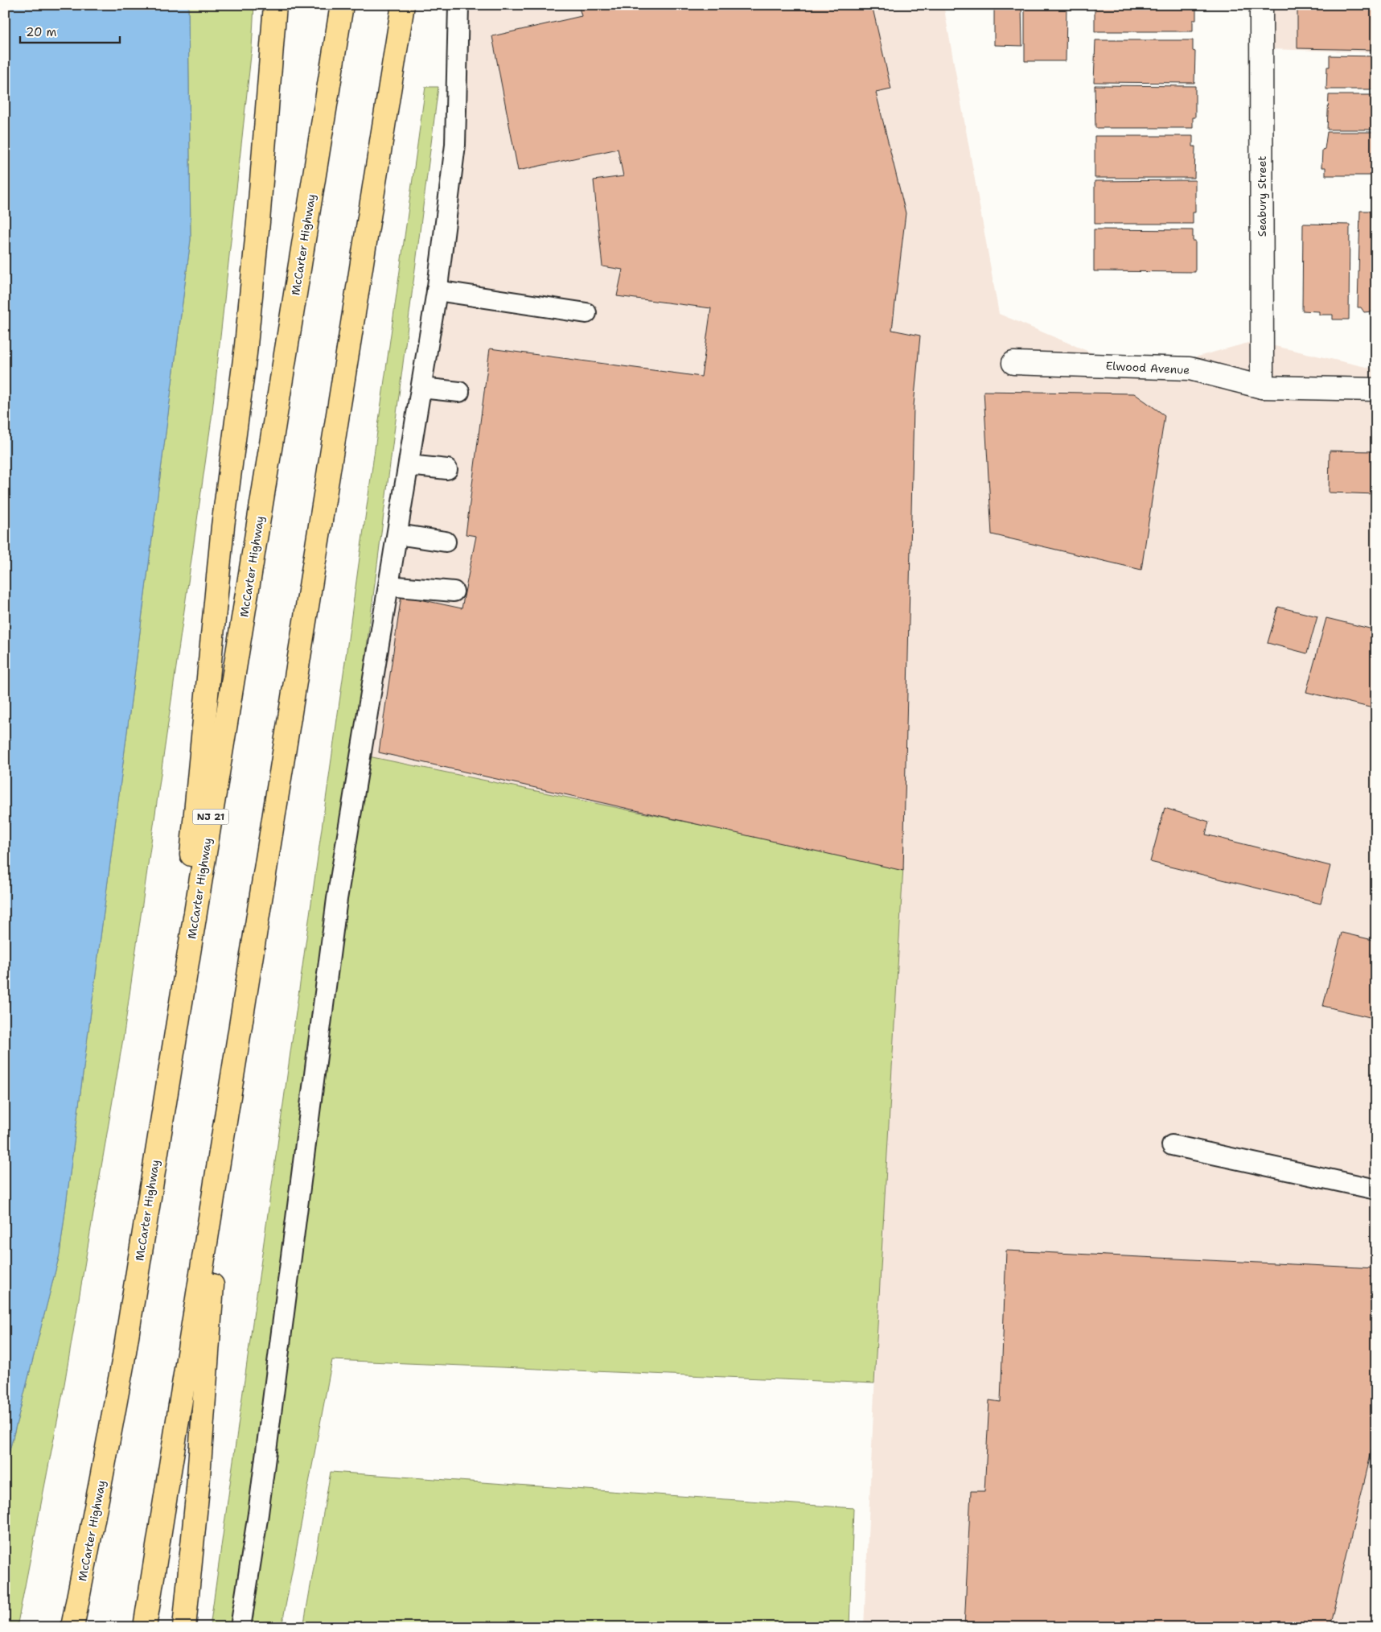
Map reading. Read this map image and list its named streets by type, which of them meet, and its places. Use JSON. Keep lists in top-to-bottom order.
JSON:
{
  "streets": {
    "highway": ["McCarter Highway", "NJ 21"],
    "street": ["Seabury Street", "Elwood Avenue"]
  },
  "crossings": [
    ["Seabury Street", "Elwood Avenue"]
  ],
  "scale_bar": "20 m"
}
